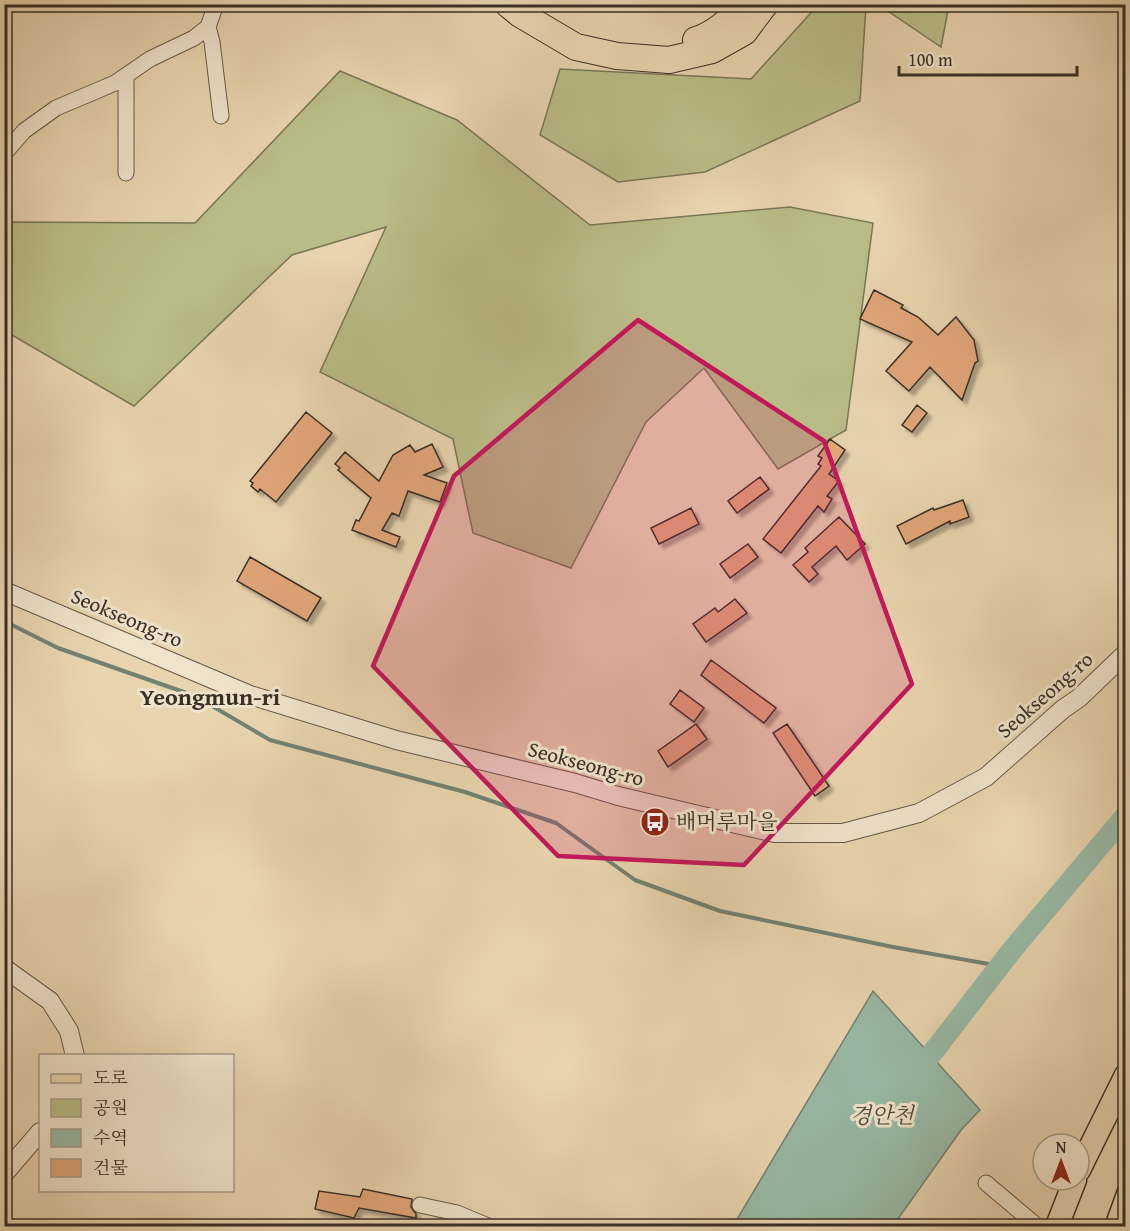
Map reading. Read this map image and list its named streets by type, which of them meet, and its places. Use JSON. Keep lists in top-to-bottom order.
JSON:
{
  "streets": {
    "street": ["Seokseong-ro"]
  },
  "districts": ["Yeongmun-ri"],
  "water": ["경안천"],
  "places": {
    "bus stop": ["배머루마을"]
  },
  "legend": [
    "도로",
    "공원",
    "수역",
    "건물"
  ],
  "scale_bar": "100 m",
  "north": "top"
}
